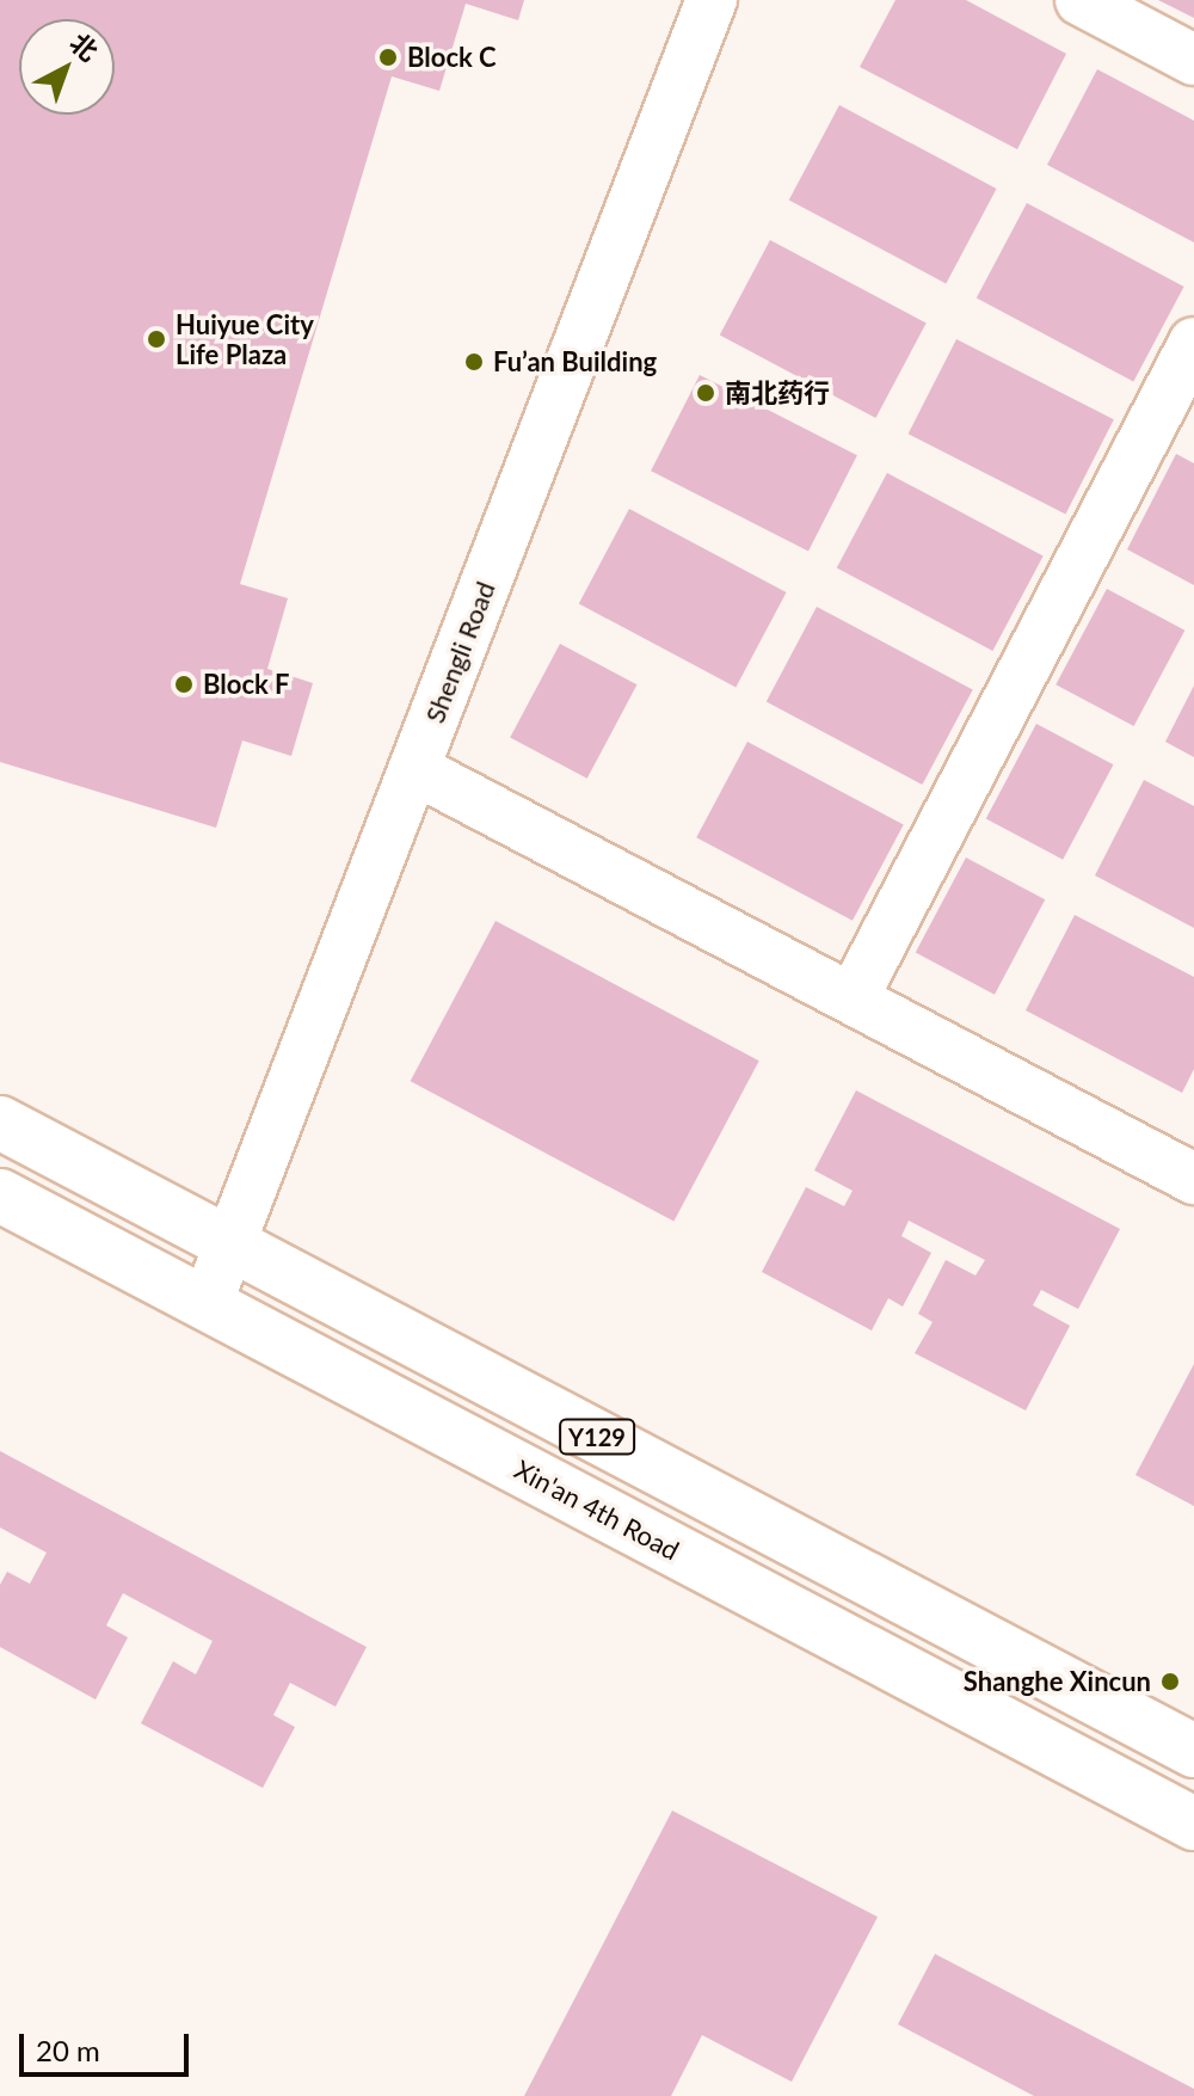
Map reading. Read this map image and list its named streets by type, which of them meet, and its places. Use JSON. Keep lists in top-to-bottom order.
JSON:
{
  "streets": {
    "main road": ["Y129", "Xin'an 4th Road"],
    "street": ["Shengli Road"]
  },
  "crossings": [
    ["Shengli Road", "Y129"],
    ["Shengli Road", "Xin'an 4th Road"]
  ],
  "places": [
    "Block C",
    "Huiyue City Life Plaza",
    "Fu’an Building",
    "南北药行",
    "Block F",
    "Shanghe Xincun"
  ],
  "scale_bar": "20 m",
  "north": "top right"
}
